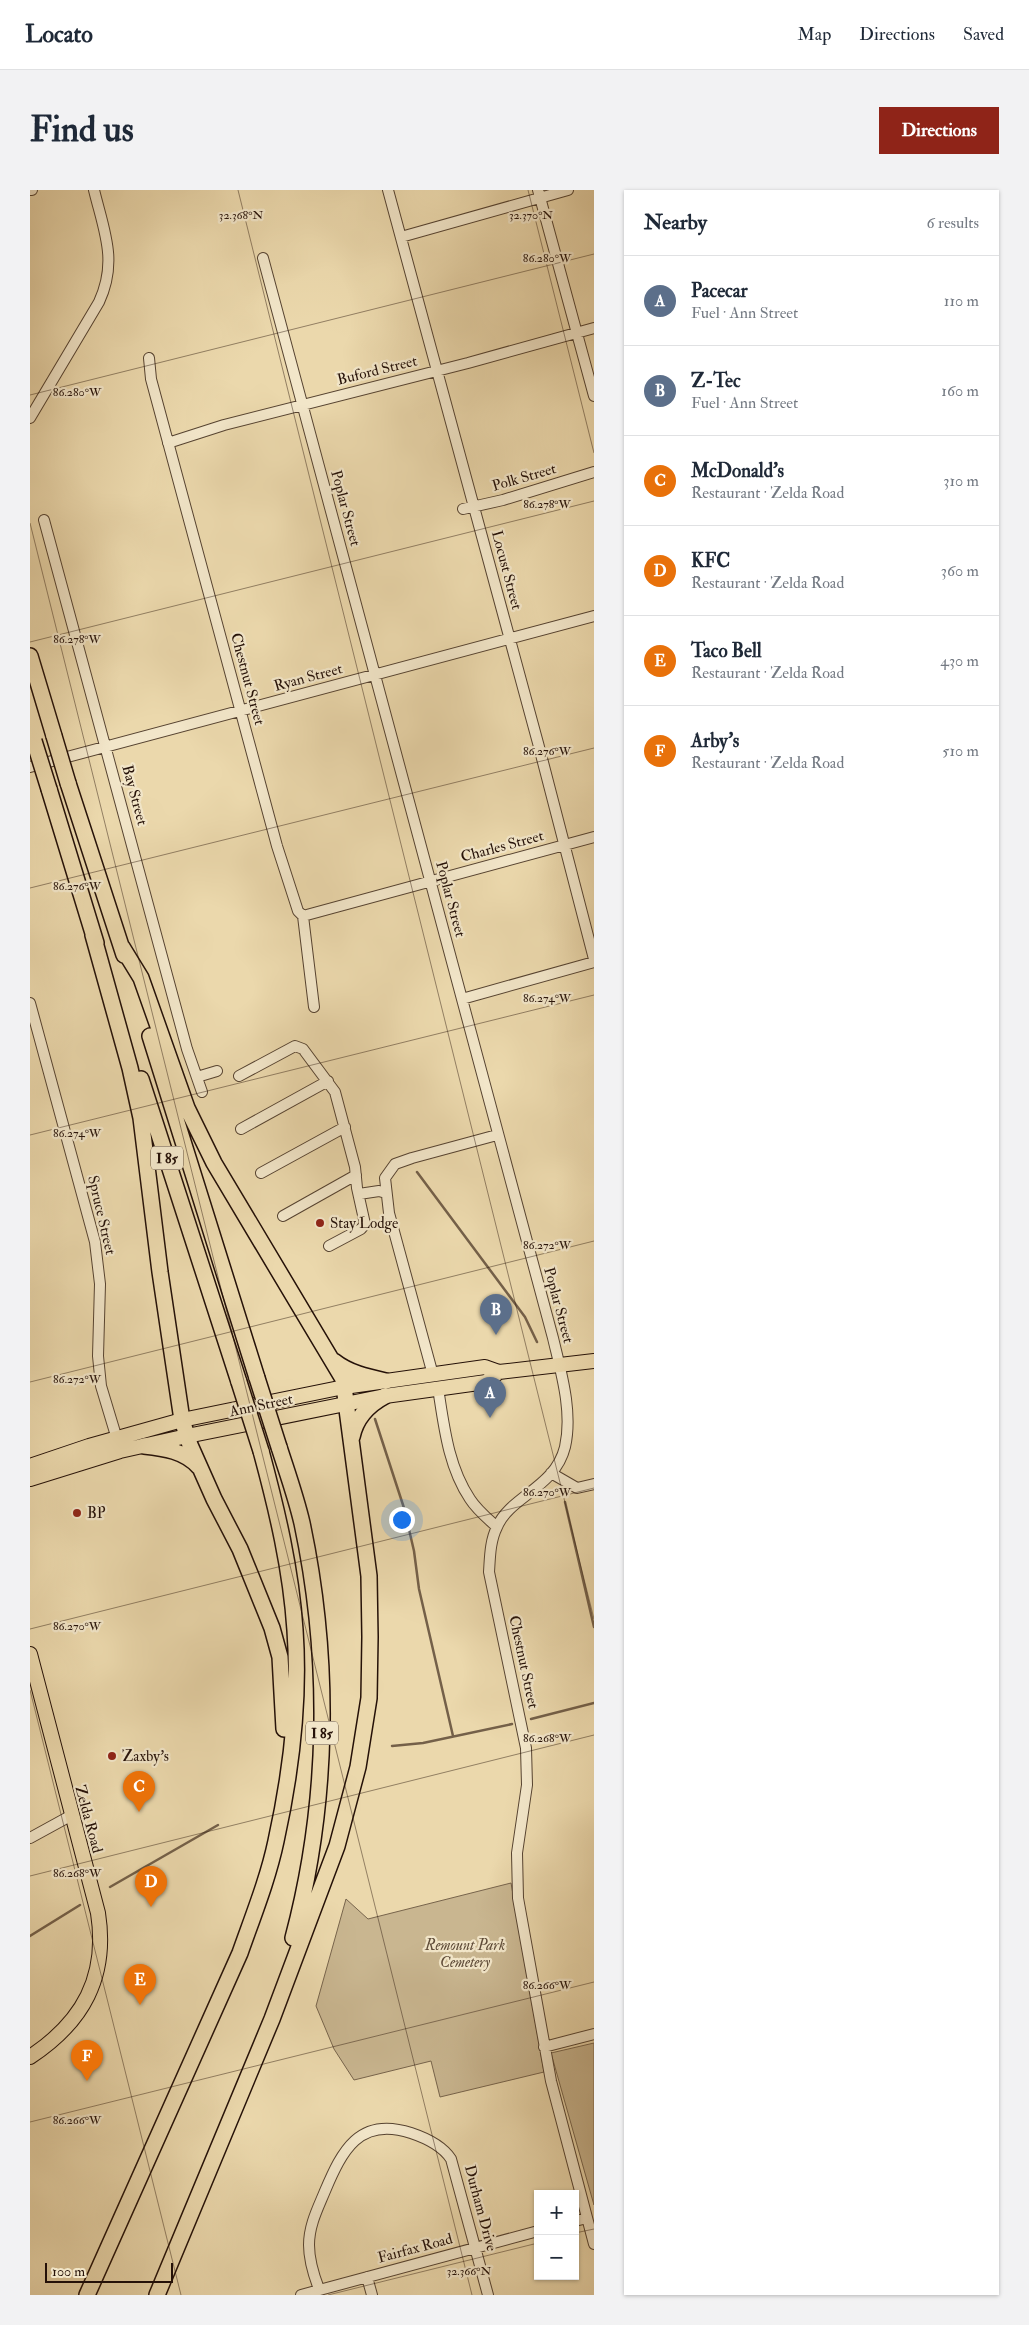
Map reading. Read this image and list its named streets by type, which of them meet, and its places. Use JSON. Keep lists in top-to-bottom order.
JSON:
{
  "streets": {
    "highway": ["I 85"],
    "main road": ["Ann Street", "Zelda Road"],
    "street": [
      "Buford Street",
      "Polk Street",
      "Poplar Street",
      "Locust Street",
      "Ryan Street",
      "Chestnut Street",
      "Bay Street",
      "Charles Street",
      "Spruce Street",
      "Durham Drive",
      "Fairfax Road"
    ]
  },
  "crossings": [
    ["Buford Street", "Poplar Street"],
    ["Buford Street", "Locust Street"],
    ["Buford Street", "Chestnut Street"],
    ["Polk Street", "Locust Street"],
    ["Poplar Street", "Ryan Street"],
    ["Poplar Street", "Chestnut Street"],
    ["Poplar Street", "Charles Street"],
    ["Poplar Street", "Ann Street"],
    ["Locust Street", "Ryan Street"],
    ["Locust Street", "Charles Street"],
    ["Ryan Street", "Chestnut Street"],
    ["Ryan Street", "Bay Street"],
    ["Chestnut Street", "Charles Street"],
    ["Spruce Street", "Ann Street"],
    ["Durham Drive", "Fairfax Road"]
  ],
  "parks": ["Remount Park Cemetery"],
  "places": ["Stay Lodge", "BP", "Zaxby's"],
  "scale_bar": "100 m",
  "page": {
    "header": "Locato",
    "nav": ["Map", "Directions", "Saved"],
    "buttons": "Directions",
    "title": "Find us",
    "heading": ["Nearby", "6 results"],
    "list": [
      {
        "mark": "A",
        "name": "Pacecar",
        "note": "Fuel · Ann Street",
        "value": "110 m"
      },
      {
        "mark": "B",
        "name": "Z-Tec",
        "note": "Fuel · Ann Street",
        "value": "160 m"
      },
      {
        "mark": "C",
        "name": "McDonald's",
        "note": "Restaurant · Zelda Road",
        "value": "310 m"
      },
      {
        "mark": "D",
        "name": "KFC",
        "note": "Restaurant · Zelda Road",
        "value": "360 m"
      },
      {
        "mark": "E",
        "name": "Taco Bell",
        "note": "Restaurant · Zelda Road",
        "value": "430 m"
      },
      {
        "mark": "F",
        "name": "Arby's",
        "note": "Restaurant · Zelda Road",
        "value": "510 m"
      }
    ],
    "pins": [
      "B",
      "A",
      "C",
      "D",
      "E",
      "F"
    ],
    "map_buttons": ["+", "−"],
    "scale": "100 m"
  },
  "coordinates": [
    "32.368°N",
    "32.370°N",
    "86.280°W",
    "86.278°W",
    "86.276°W",
    "86.274°W",
    "86.272°W",
    "86.270°W",
    "86.268°W",
    "86.266°W",
    "32.366°N"
  ]
}
